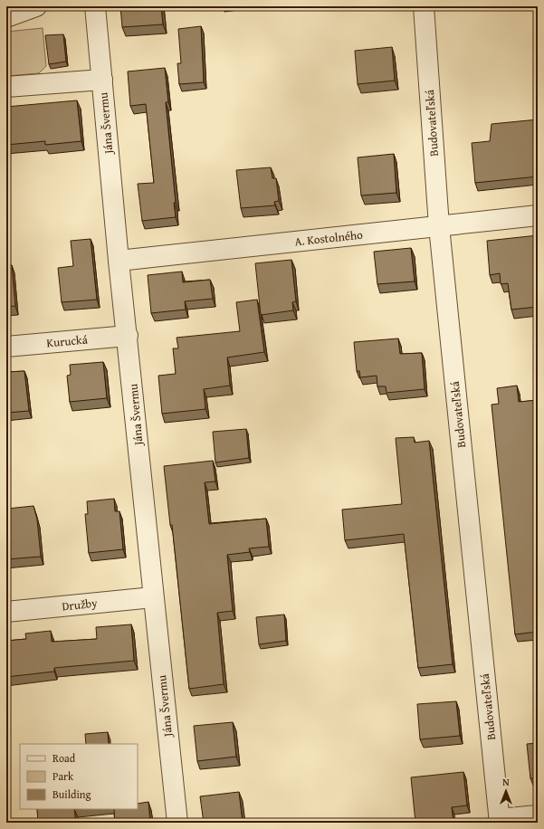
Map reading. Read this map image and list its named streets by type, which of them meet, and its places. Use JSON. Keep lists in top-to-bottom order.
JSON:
{
  "streets": {
    "street": [
      "Jána Švermu",
      "Budovateľská",
      "A. Kostolného",
      "Kurucká",
      "Družby"
    ]
  },
  "crossings": [
    ["Jána Švermu", "A. Kostolného"],
    ["Jána Švermu", "Kurucká"],
    ["Jána Švermu", "Družby"],
    ["Budovateľská", "A. Kostolného"]
  ],
  "legend": ["Road", "Park", "Building"],
  "north": "top"
}
